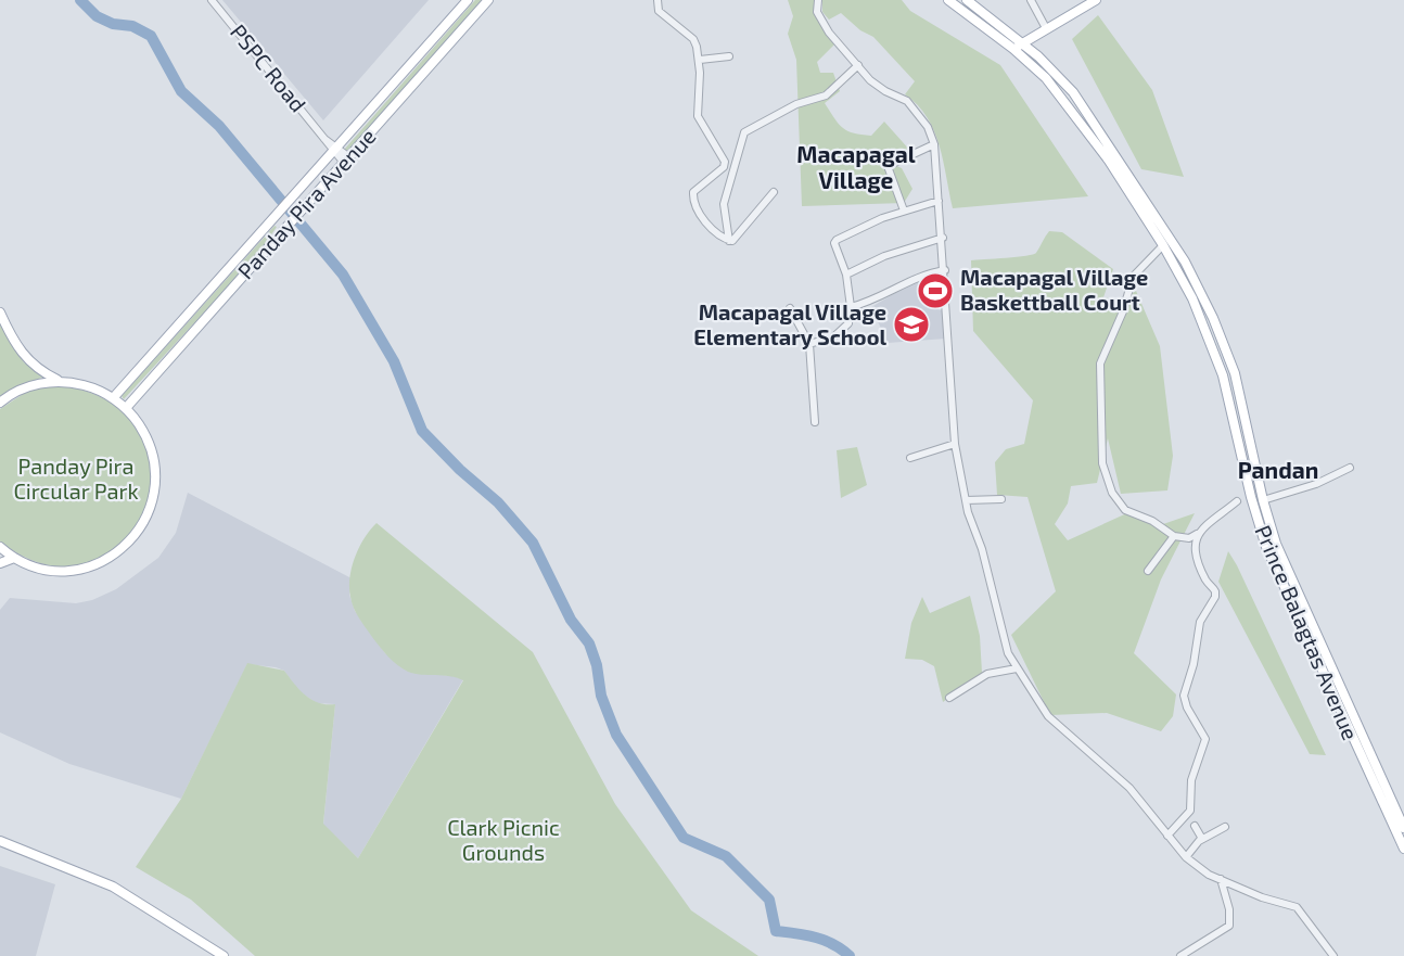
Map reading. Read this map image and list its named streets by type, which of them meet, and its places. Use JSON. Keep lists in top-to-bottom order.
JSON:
{
  "streets": {
    "main road": ["Panday Pira Avenue", "Prince Balagtas Avenue"],
    "street": ["PSPC Road"]
  },
  "crossings": [
    ["PSPC Road", "Panday Pira Avenue"]
  ],
  "districts": ["Macapagal Village", "Pandan"],
  "parks": ["Panday Pira Circular Park", "Clark Picnic Grounds"],
  "places": {
    "sports": ["Macapagal Village Baskettball Court"],
    "school or university": ["Macapagal Village Elementary School"]
  }
}
